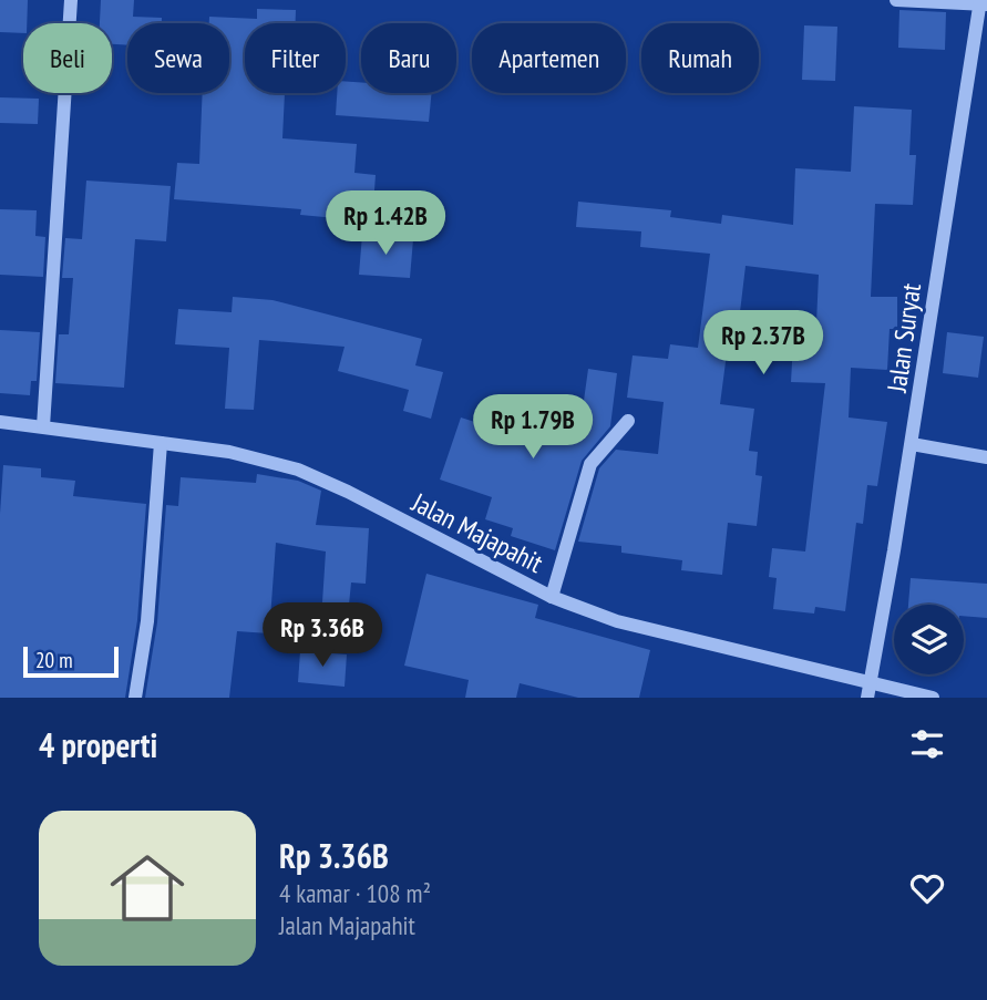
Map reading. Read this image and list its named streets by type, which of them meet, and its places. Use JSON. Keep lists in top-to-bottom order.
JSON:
{
  "streets": {
    "street": ["Jalan Suryat", "Jalan Majapahit"]
  },
  "crossings": [
    ["Jalan Suryat", "Jalan Majapahit"]
  ],
  "scale_bar": "20 m",
  "page": {
    "chip": [
      "Beli",
      "Sewa",
      "Filter",
      "Baru",
      "Apartemen",
      "Rumah"
    ],
    "price": [
      "Rp 1.42B",
      "Rp 2.37B",
      "Rp 1.79B",
      "Rp 3.36B"
    ],
    "scale": "20 m",
    "heading": "4 properti",
    "list": [
      {
        "name": "Rp 3.36B",
        "note": "4 kamar · 108 m² · Jalan Majapahit"
      }
    ]
  }
}
